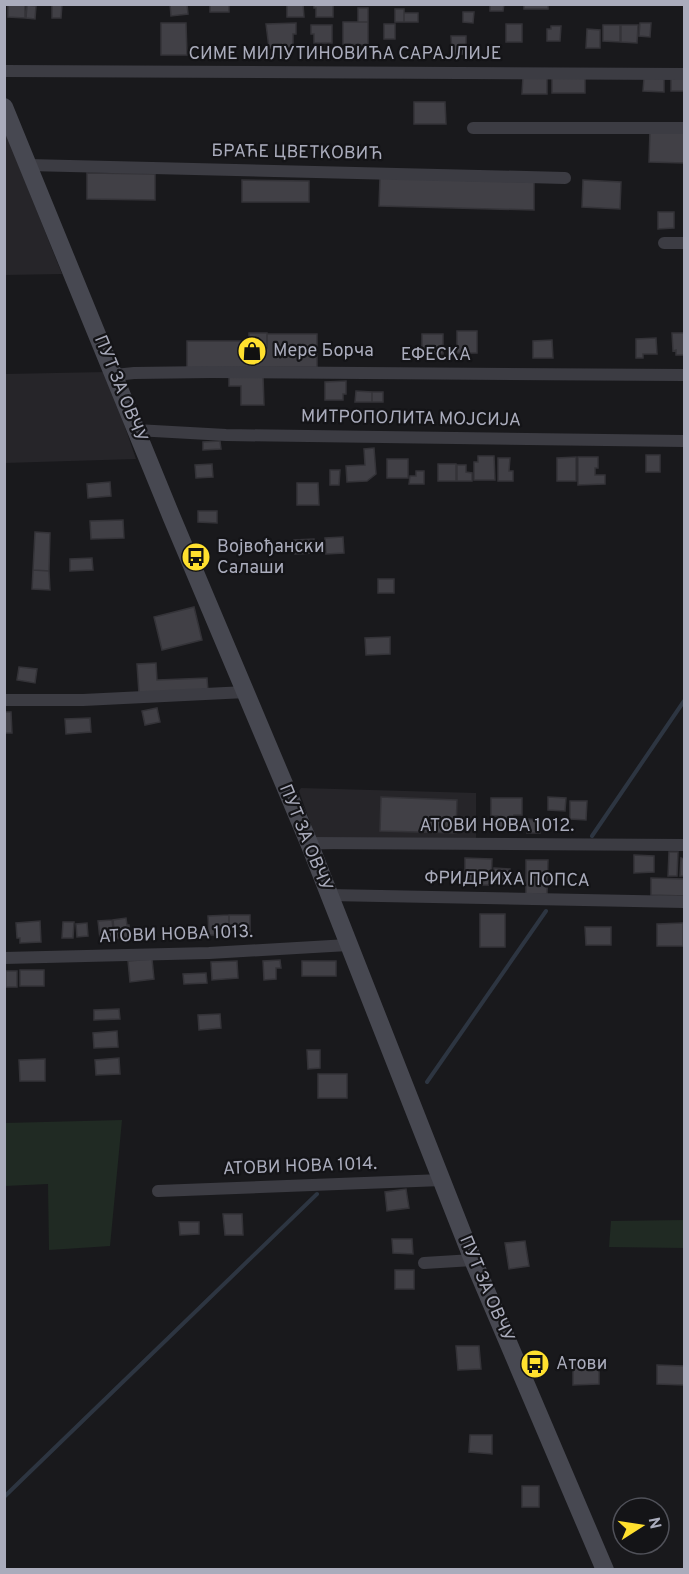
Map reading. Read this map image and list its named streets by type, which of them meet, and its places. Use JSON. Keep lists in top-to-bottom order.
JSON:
{
  "streets": {
    "street": [
      "СИМЕ МИЛУТИНОВИЋА САРАЈЛИЈЕ",
      "БРАЋЕ ЦВЕТКОВИЋ",
      "ЕФЕСКА",
      "ПУТ ЗА ОВЧУ",
      "МИТРОПОЛИТА МОЈСИЈА",
      "АТОВИ НОВА 1012.",
      "ФРИДРИХА ПОПСА",
      "АТОВИ НОВА 1013.",
      "АТОВИ НОВА 1014."
    ]
  },
  "crossings": [
    ["БРАЋЕ ЦВЕТКОВИЋ", "ПУТ ЗА ОВЧУ"],
    ["ЕФЕСКА", "ПУТ ЗА ОВЧУ"],
    ["ПУТ ЗА ОВЧУ", "МИТРОПОЛИТА МОЈСИЈА"],
    ["ПУТ ЗА ОВЧУ", "АТОВИ НОВА 1012."],
    ["ПУТ ЗА ОВЧУ", "ФРИДРИХА ПОПСА"],
    ["ПУТ ЗА ОВЧУ", "АТОВИ НОВА 1013."],
    ["ПУТ ЗА ОВЧУ", "АТОВИ НОВА 1014."]
  ],
  "places": {
    "shop": ["Мере Борча"],
    "bus stop": ["Војвођански Салаши", "Атови"]
  },
  "north": "right"
}
